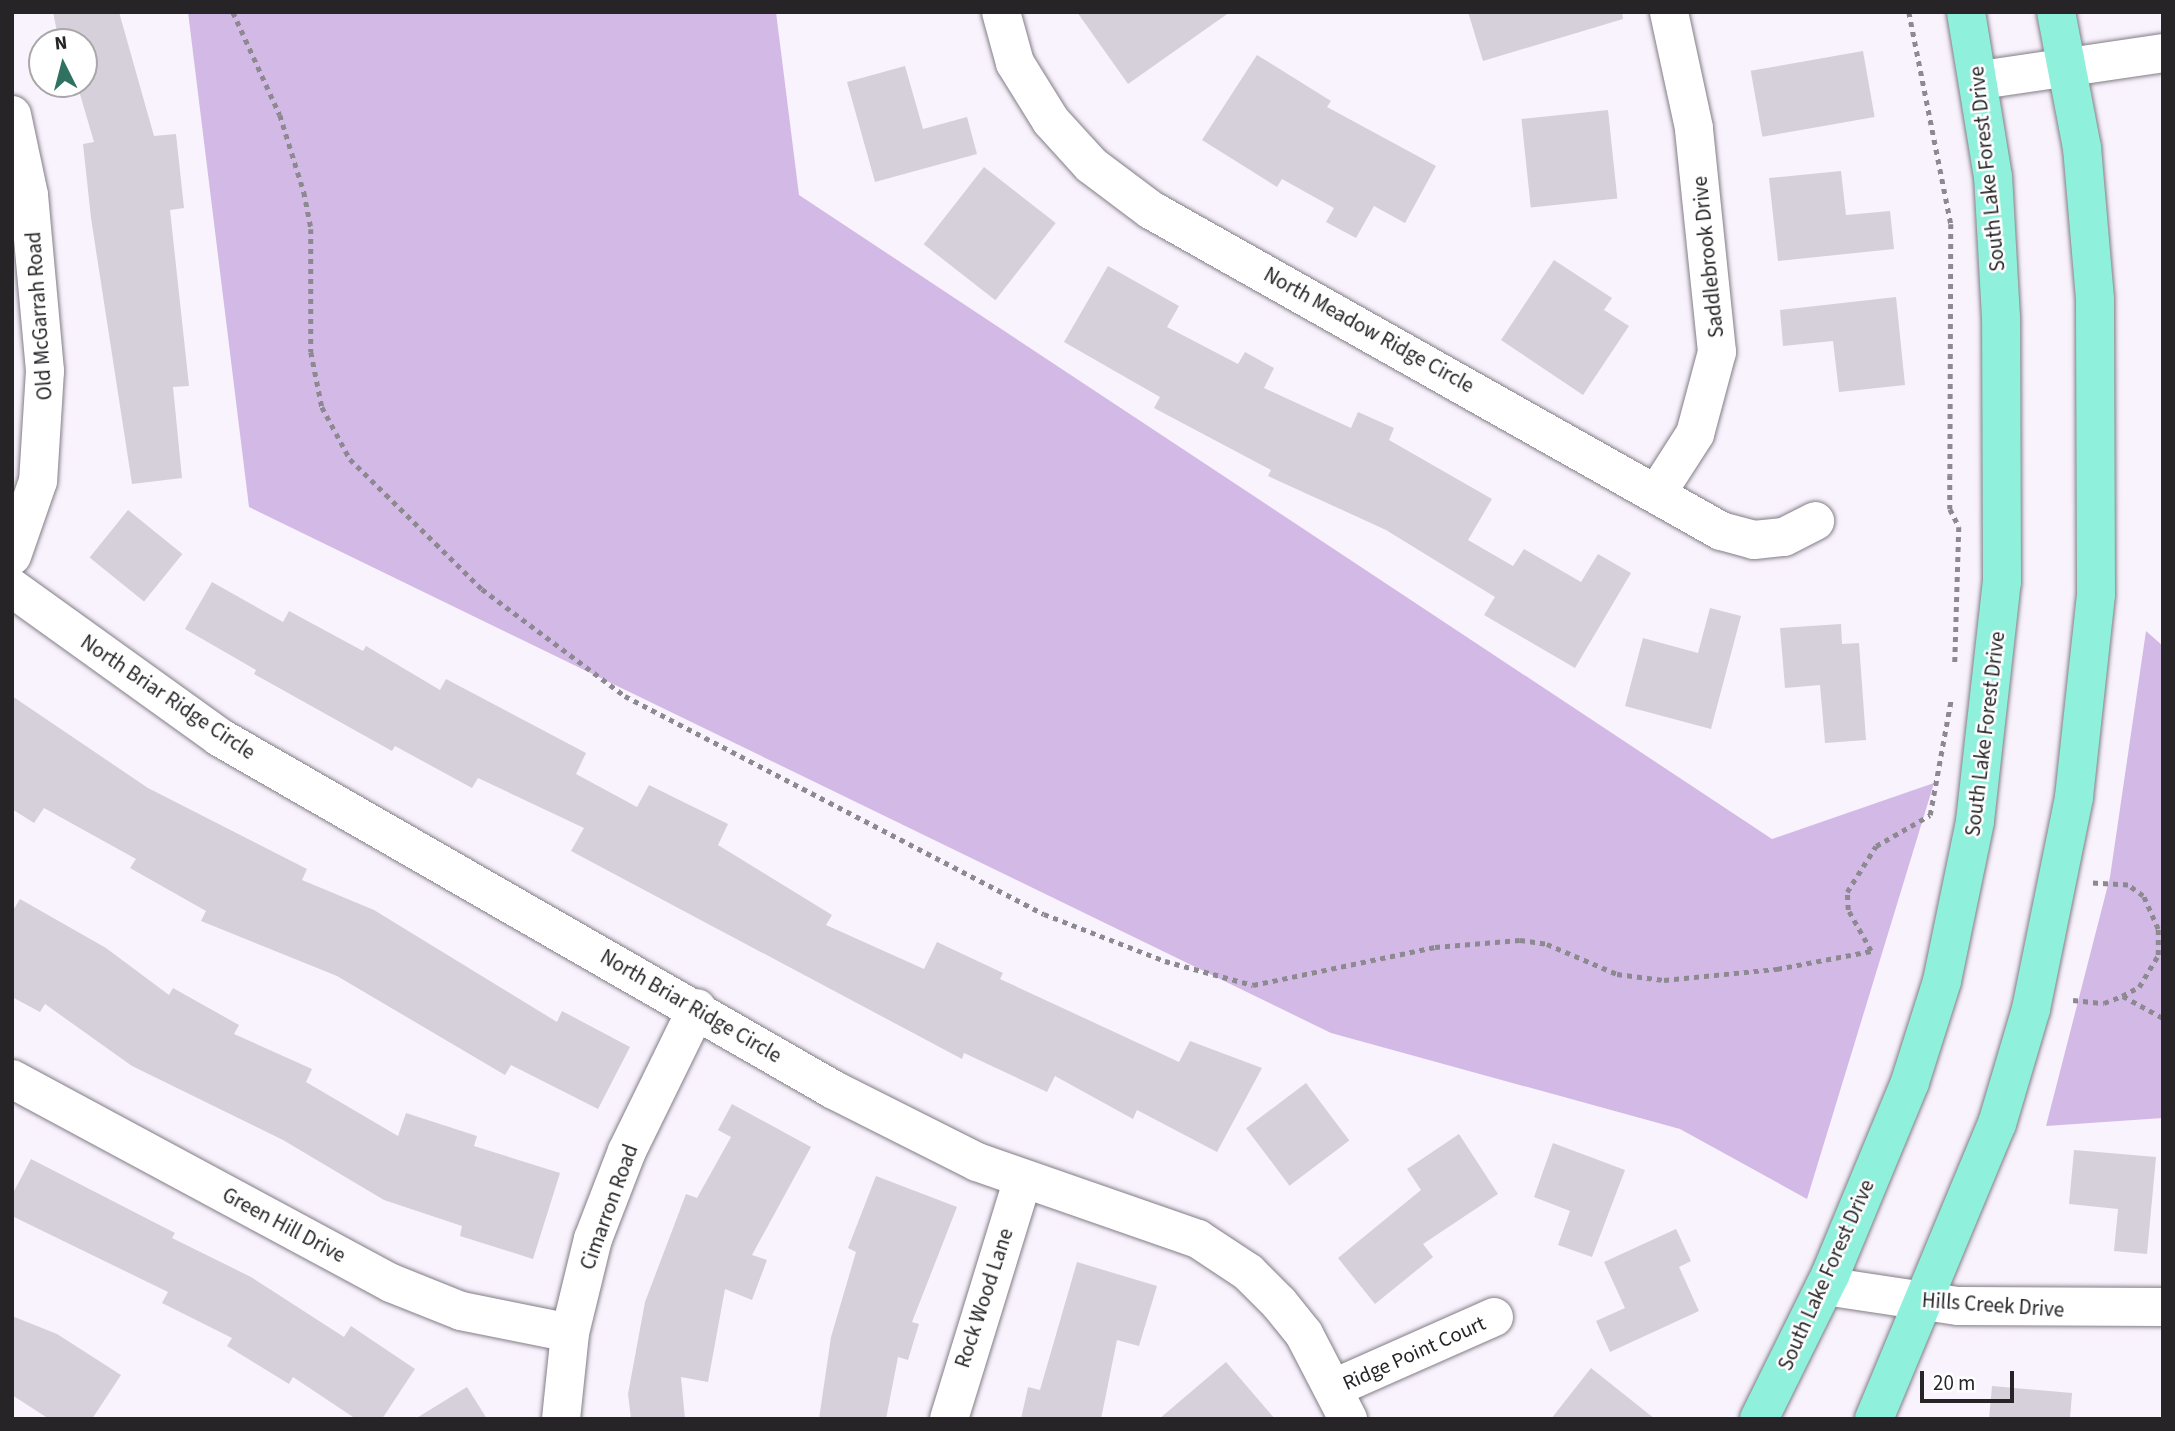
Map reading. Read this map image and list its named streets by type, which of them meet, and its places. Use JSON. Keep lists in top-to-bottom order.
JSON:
{
  "streets": {
    "main road": ["South Lake Forest Drive"],
    "street": [
      "Saddlebrook Drive",
      "Old McGarrah Road",
      "North Meadow Ridge Circle",
      "North Briar Ridge Circle",
      "Cimarron Road",
      "Green Hill Drive",
      "Rock Wood Lane",
      "Hills Creek Drive",
      "Ridge Point Court"
    ]
  },
  "crossings": [
    ["South Lake Forest Drive", "Hills Creek Drive"],
    ["Saddlebrook Drive", "North Meadow Ridge Circle"],
    ["North Briar Ridge Circle", "Cimarron Road"],
    ["North Briar Ridge Circle", "Rock Wood Lane"],
    ["North Briar Ridge Circle", "Ridge Point Court"],
    ["Cimarron Road", "Green Hill Drive"]
  ],
  "scale_bar": "20 m",
  "north": "top"
}
